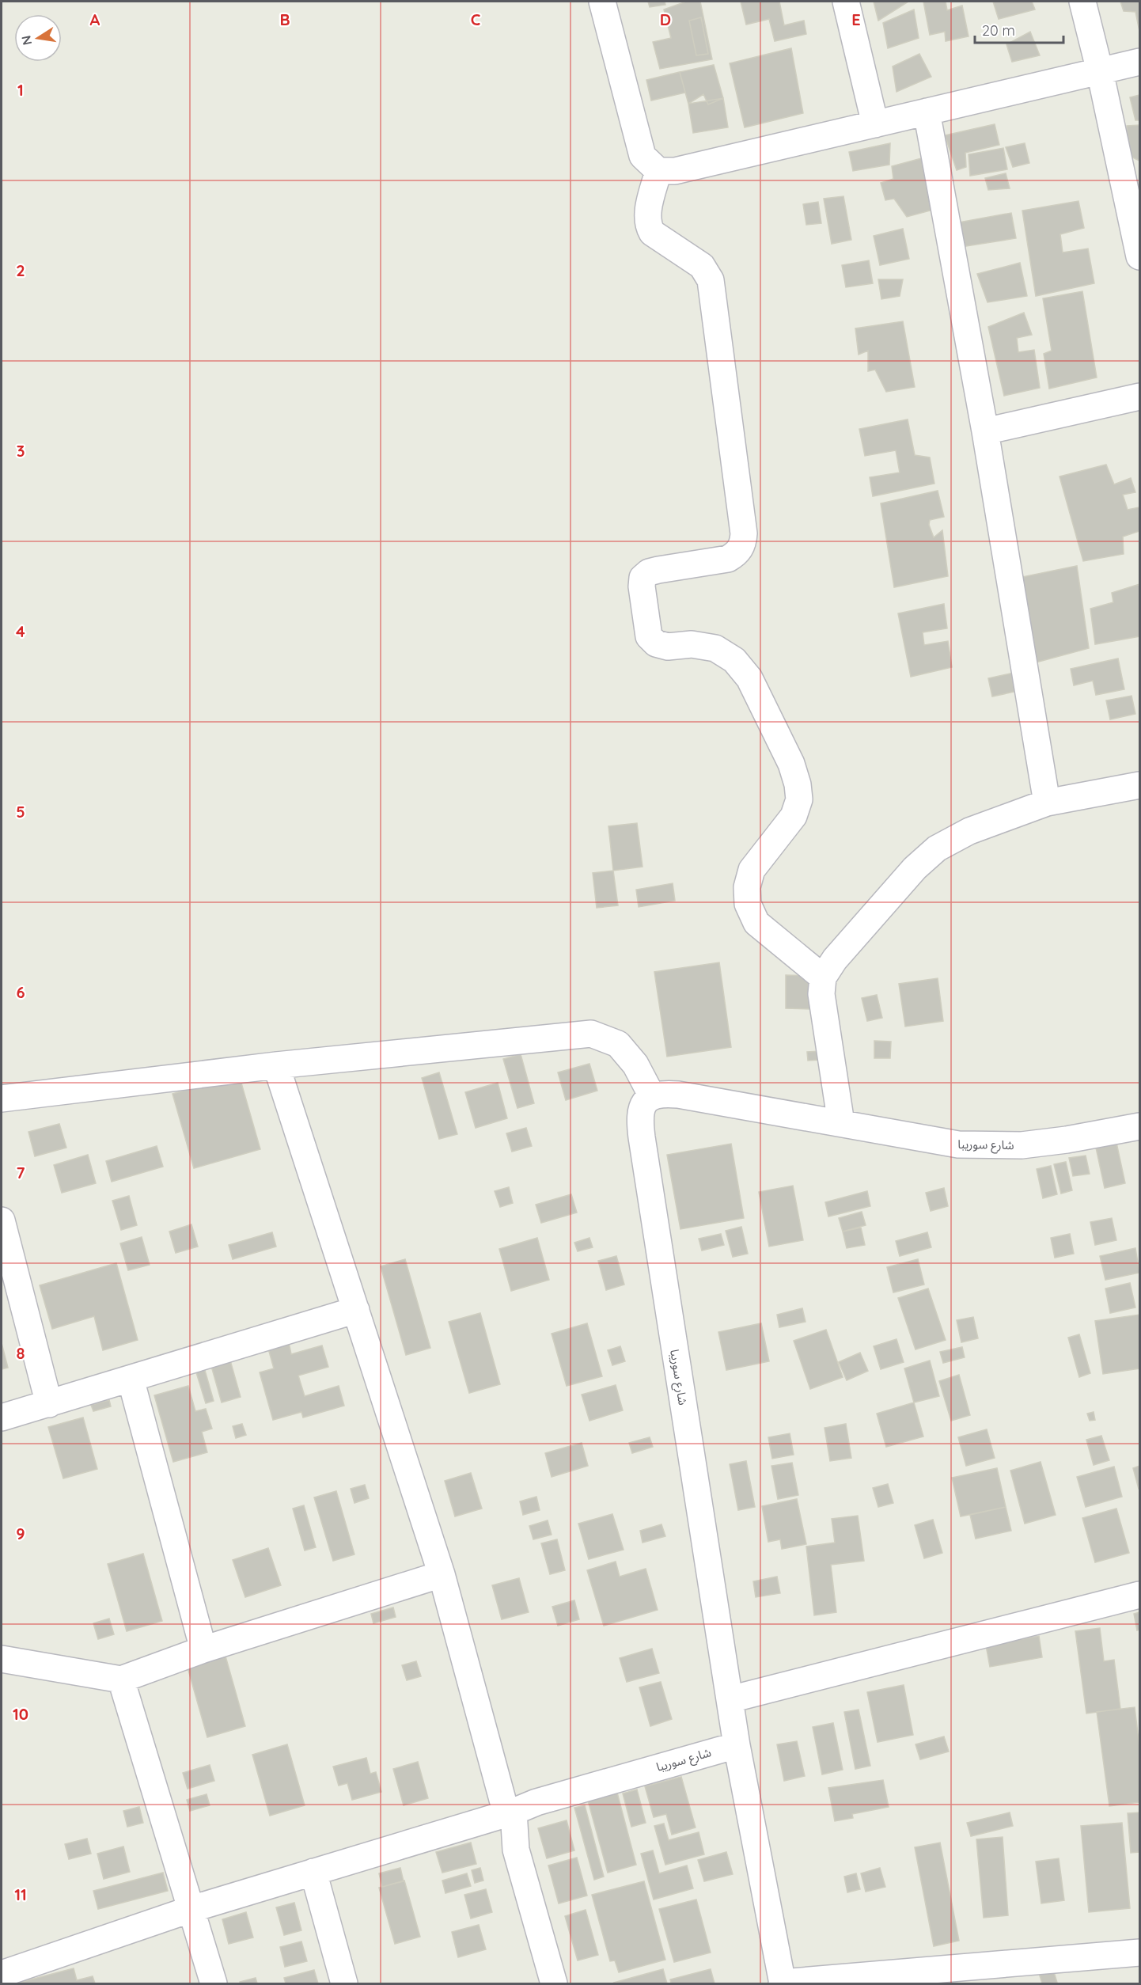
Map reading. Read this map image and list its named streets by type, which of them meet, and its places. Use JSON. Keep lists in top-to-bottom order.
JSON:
{
  "streets": {
    "street": ["شارع سوريبا"]
  },
  "scale_bar": "20 m",
  "north": "left",
  "grid": {
    "columns": [
      "A",
      "B",
      "C",
      "D",
      "E"
    ],
    "rows": [
      "1",
      "2",
      "3",
      "4",
      "5",
      "6",
      "7",
      "8",
      "9",
      "10",
      "11"
    ]
  }
}
